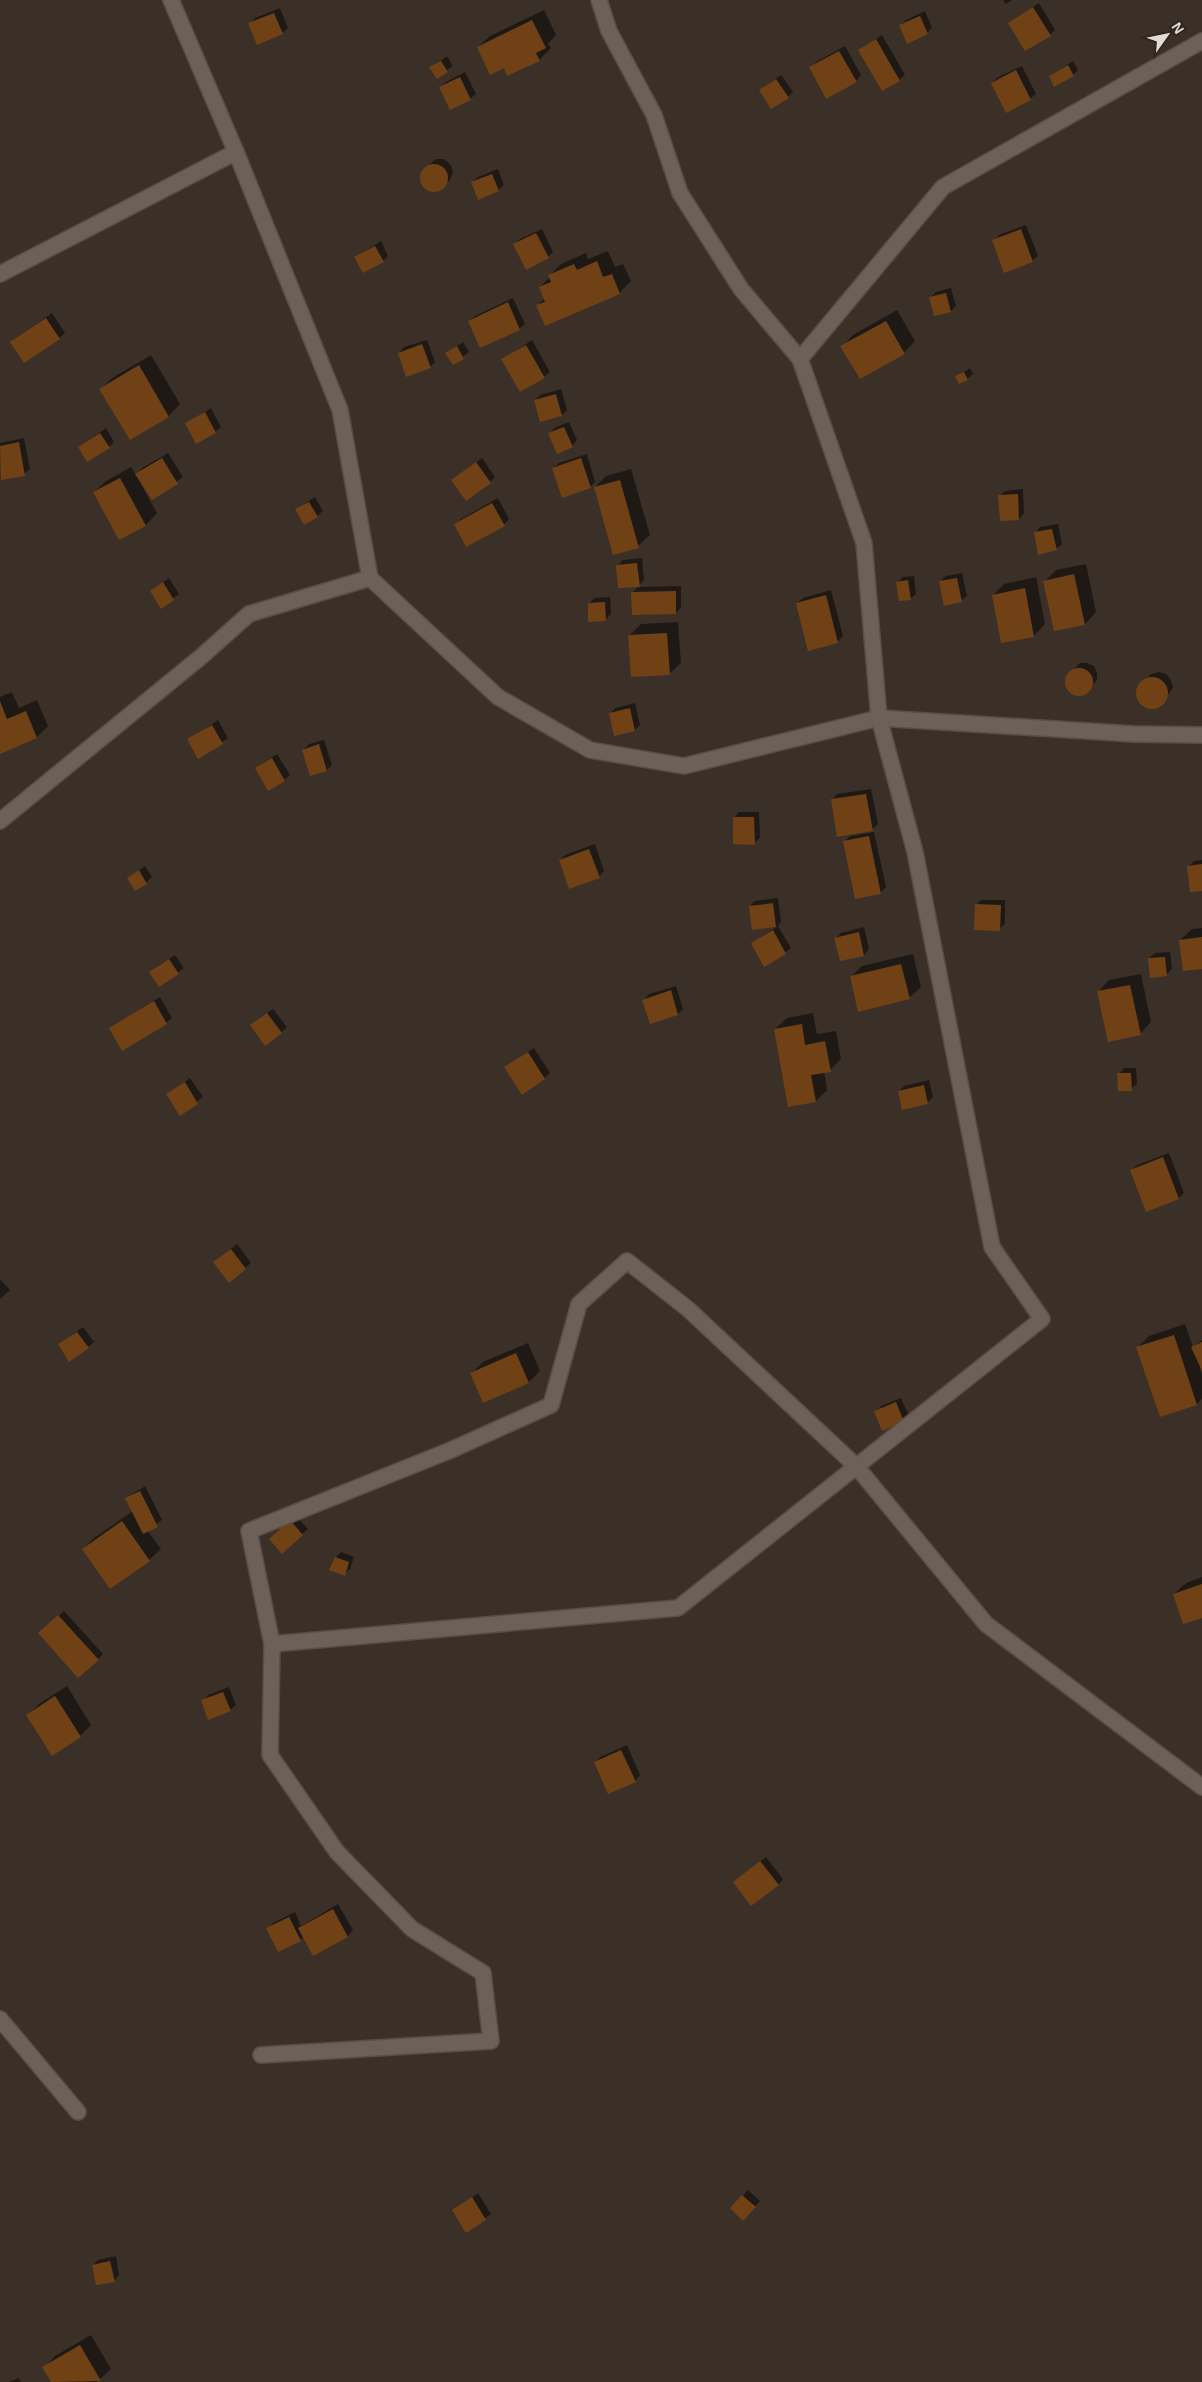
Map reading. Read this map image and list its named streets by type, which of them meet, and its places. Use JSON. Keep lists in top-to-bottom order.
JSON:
{
  "north": "top right"
}
